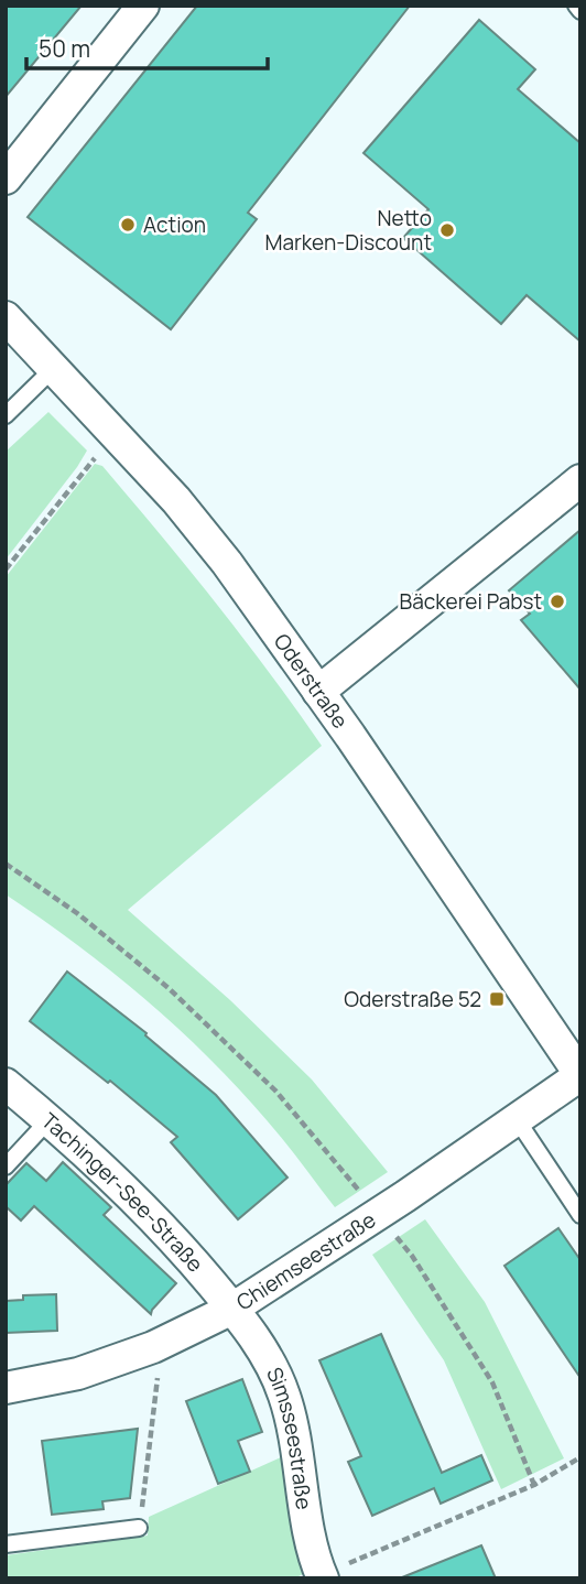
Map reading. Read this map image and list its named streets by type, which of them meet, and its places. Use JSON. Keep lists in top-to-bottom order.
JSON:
{
  "streets": {
    "street": [
      "Oderstraße",
      "Tachinger-See-Straße",
      "Chiemseestraße",
      "Simsseestraße"
    ]
  },
  "crossings": [
    ["Oderstraße", "Chiemseestraße"],
    ["Tachinger-See-Straße", "Chiemseestraße"],
    ["Tachinger-See-Straße", "Simsseestraße"],
    ["Chiemseestraße", "Simsseestraße"]
  ],
  "places": {
    "other": ["Action", "Netto Marken-Discount", "Bäckerei Pabst"],
    "transit": ["Oderstraße 52"]
  },
  "scale_bar": "50 m"
}
